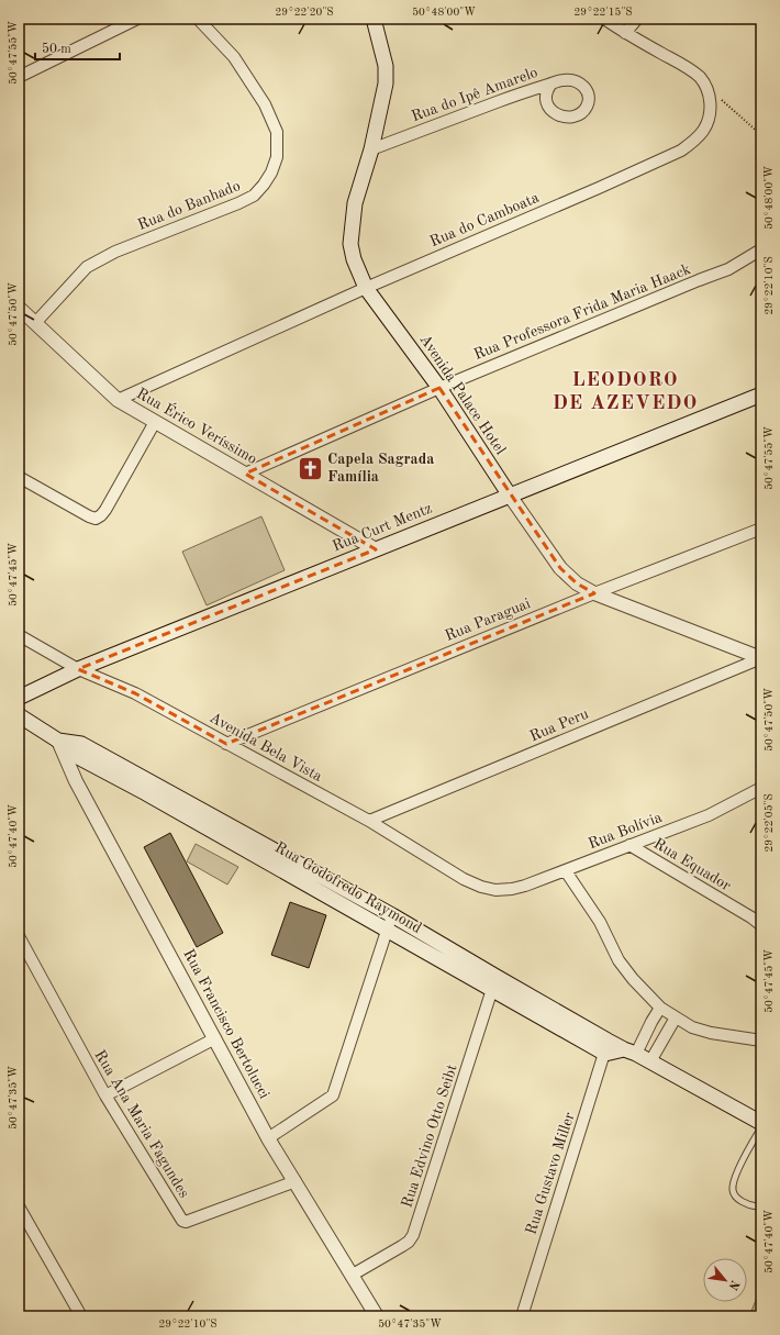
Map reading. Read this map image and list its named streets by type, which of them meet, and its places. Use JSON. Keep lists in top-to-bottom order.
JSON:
{
  "streets": {
    "main road": ["Avenida Palace Hotel", "Rua Curt Mentz", "Rua Godofredo Raymond"],
    "street": [
      "Rua do Ipê Amarelo",
      "Rua do Banhado",
      "Rua do Camboata",
      "Rua Professora Frida Maria Haack",
      "Rua Érico Veríssimo",
      "Rua Paraguai",
      "Rua Peru",
      "Avenida Bela Vista",
      "Rua Bolívia",
      "Rua Equador",
      "Rua Francisco Bertolucci",
      "Rua Ana Maria Fagundes",
      "Rua Edvino Otto Seibt",
      "Rua Gustavo Miller"
    ]
  },
  "crossings": [
    ["Rua do Ipê Amarelo", "Avenida Palace Hotel"],
    ["Rua do Banhado", "Rua Érico Veríssimo"],
    ["Rua do Camboata", "Avenida Palace Hotel"],
    ["Rua do Camboata", "Rua Érico Veríssimo"],
    ["Rua Professora Frida Maria Haack", "Avenida Palace Hotel"],
    ["Rua Professora Frida Maria Haack", "Rua Érico Veríssimo"],
    ["Avenida Palace Hotel", "Rua Curt Mentz"],
    ["Avenida Palace Hotel", "Rua Paraguai"],
    ["Avenida Palace Hotel", "Rua Peru"],
    ["Rua Érico Veríssimo", "Rua Curt Mentz"],
    ["Rua Curt Mentz", "Avenida Bela Vista"],
    ["Rua Paraguai", "Avenida Bela Vista"],
    ["Rua Peru", "Avenida Bela Vista"],
    ["Avenida Bela Vista", "Rua Bolívia"],
    ["Rua Bolívia", "Rua Equador"],
    ["Rua Godofredo Raymond", "Rua Francisco Bertolucci"],
    ["Rua Godofredo Raymond", "Rua Edvino Otto Seibt"],
    ["Rua Godofredo Raymond", "Rua Gustavo Miller"],
    ["Rua Francisco Bertolucci", "Rua Ana Maria Fagundes"],
    ["Rua Francisco Bertolucci", "Rua Edvino Otto Seibt"]
  ],
  "districts": ["LEODORO DE AZEVEDO"],
  "places": {
    "church": ["Capela Sagrada Família"]
  },
  "scale_bar": "50 m",
  "north": "bottom right",
  "coordinates": [
    "29°22'20\"S",
    "50°48'00\"W",
    "29°22'15\"S",
    "50°47'55\"W",
    "29°22'10\"S",
    "50°47'50\"W",
    "50°47'45\"W",
    "29°22'05\"S",
    "50°47'40\"W",
    "50°47'35\"W"
  ]
}
